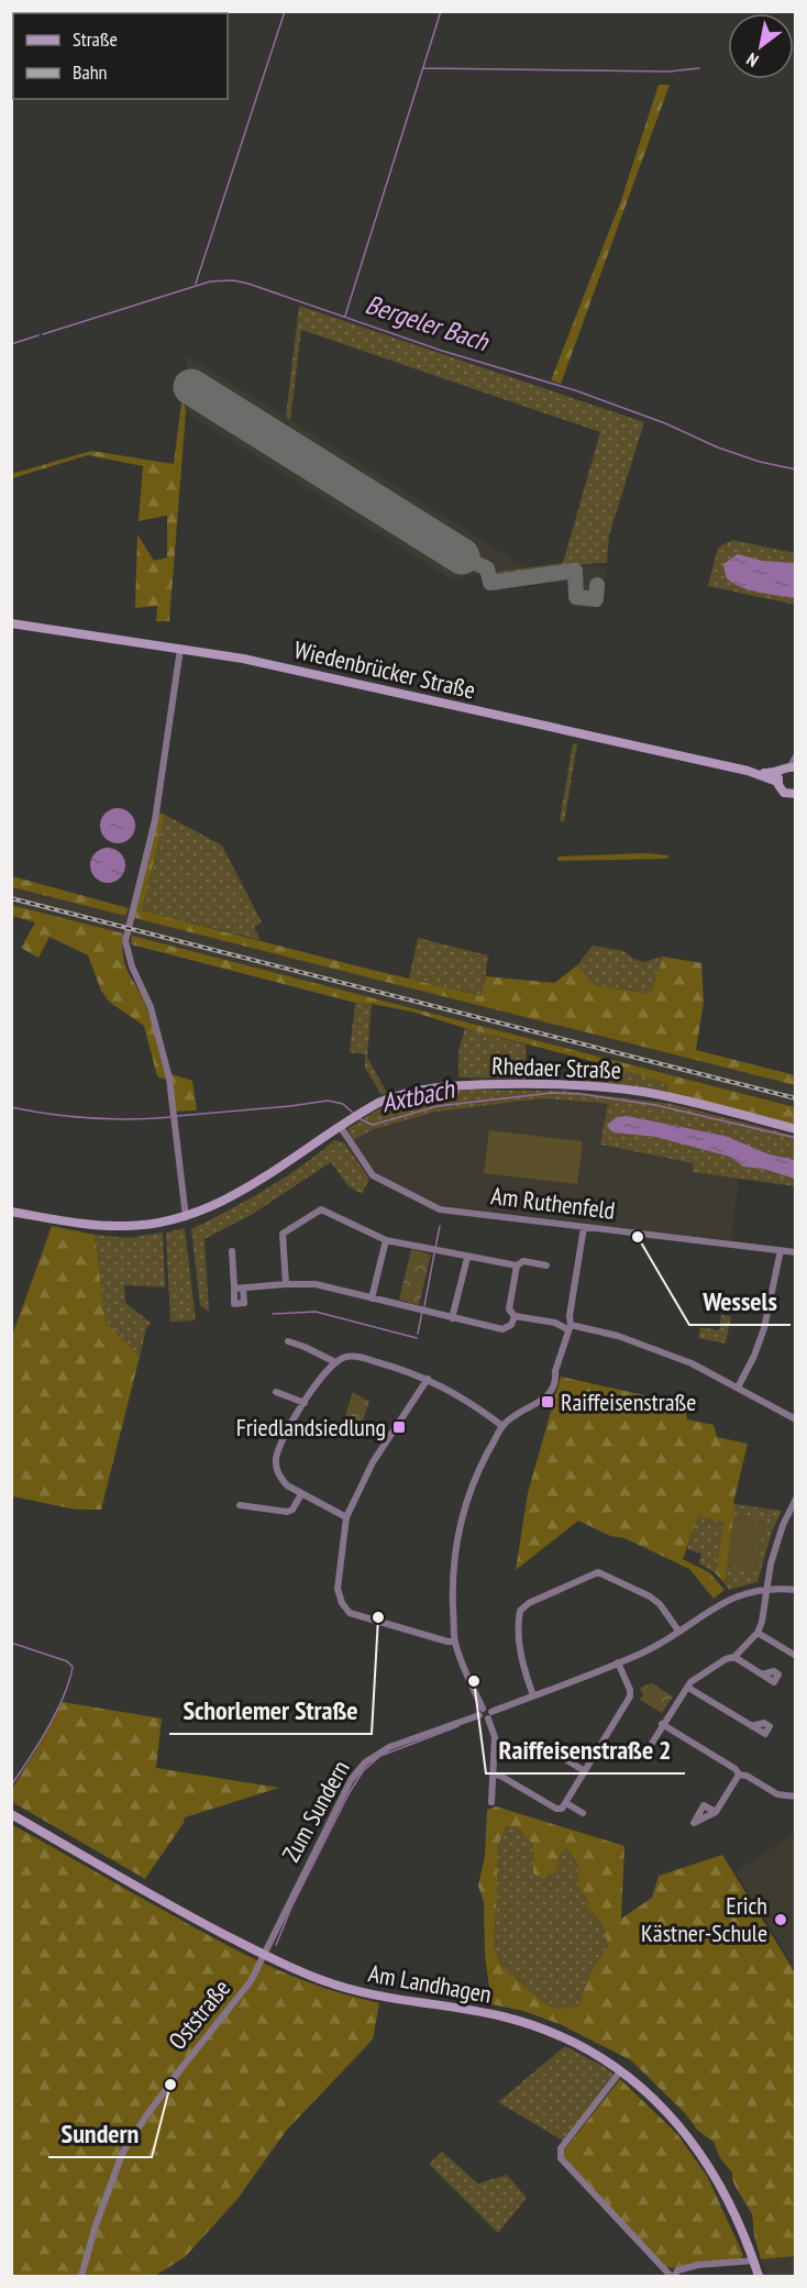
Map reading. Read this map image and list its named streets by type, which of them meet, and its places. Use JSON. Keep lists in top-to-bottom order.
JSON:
{
  "streets": {
    "street": [
      "Wiedenbrücker Straße",
      "Rhedaer Straße",
      "Am Ruthenfeld",
      "Zum Sundern",
      "Am Landhagen",
      "Oststraße"
    ]
  },
  "crossings": [
    ["Rhedaer Straße", "Am Ruthenfeld"],
    ["Zum Sundern", "Am Landhagen"],
    ["Zum Sundern", "Oststraße"],
    ["Am Landhagen", "Oststraße"]
  ],
  "water": ["Bergeler Bach", "Axtbach"],
  "places": {
    "other": [
      "Wessels",
      "Schorlemer Straße",
      "Raiffeisenstraße 2",
      "Erich Kästner-Schule",
      "Sundern"
    ],
    "transit": ["Raiffeisenstraße", "Friedlandsiedlung"]
  },
  "legend": ["Straße", "Bahn"],
  "north": "bottom left"
}
